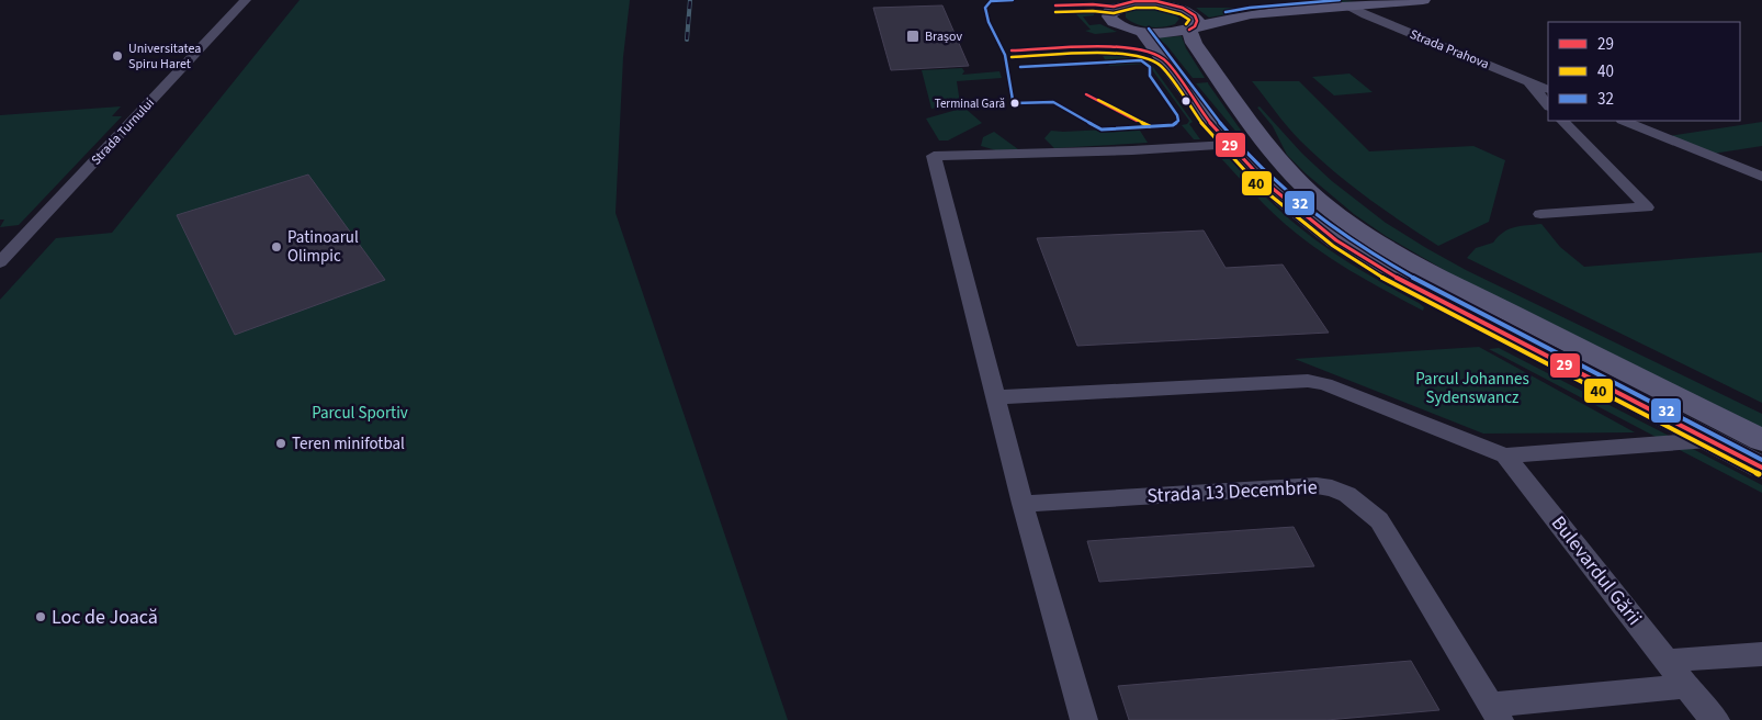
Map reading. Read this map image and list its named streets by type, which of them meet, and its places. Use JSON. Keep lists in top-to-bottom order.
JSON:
{
  "streets": {
    "street": [
      "Strada Prahova",
      "Strada Turnului",
      "Strada 13 Decembrie",
      "Bulevardul Gării"
    ]
  },
  "crossings": [
    ["Strada 13 Decembrie", "Bulevardul Gării"]
  ],
  "parks": ["Parcul Johannes Sydenswancz", "Parcul Sportiv"],
  "places": {
    "transit": ["Brașov"],
    "other": [
      "Universitatea Spiru Haret",
      "Terminal Gară",
      "Patinoarul Olimpic",
      "Teren minifotbal",
      "Loc de Joacă"
    ]
  },
  "lines": ["transit line 32", "transit line 29", "transit line 40"],
  "legend": ["29", "40", "32"]
}
